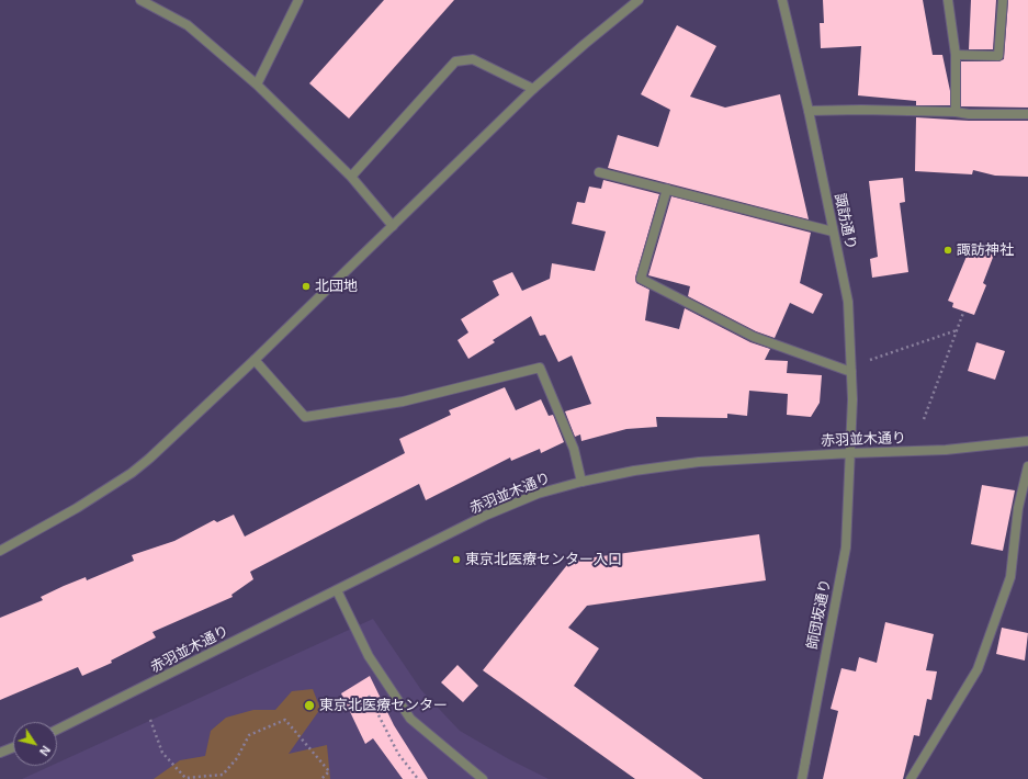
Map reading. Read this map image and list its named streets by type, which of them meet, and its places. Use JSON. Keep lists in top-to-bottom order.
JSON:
{
  "streets": {
    "street": ["諏訪通り", "赤羽並木通り", "師団坂通り"]
  },
  "crossings": [
    ["諏訪通り", "赤羽並木通り"],
    ["諏訪通り", "師団坂通り"],
    ["赤羽並木通り", "師団坂通り"]
  ],
  "places": [
    "諏訪神社",
    "北団地",
    "東京北医療センター入口",
    "東京北医療センター"
  ],
  "north": "bottom right"
}
